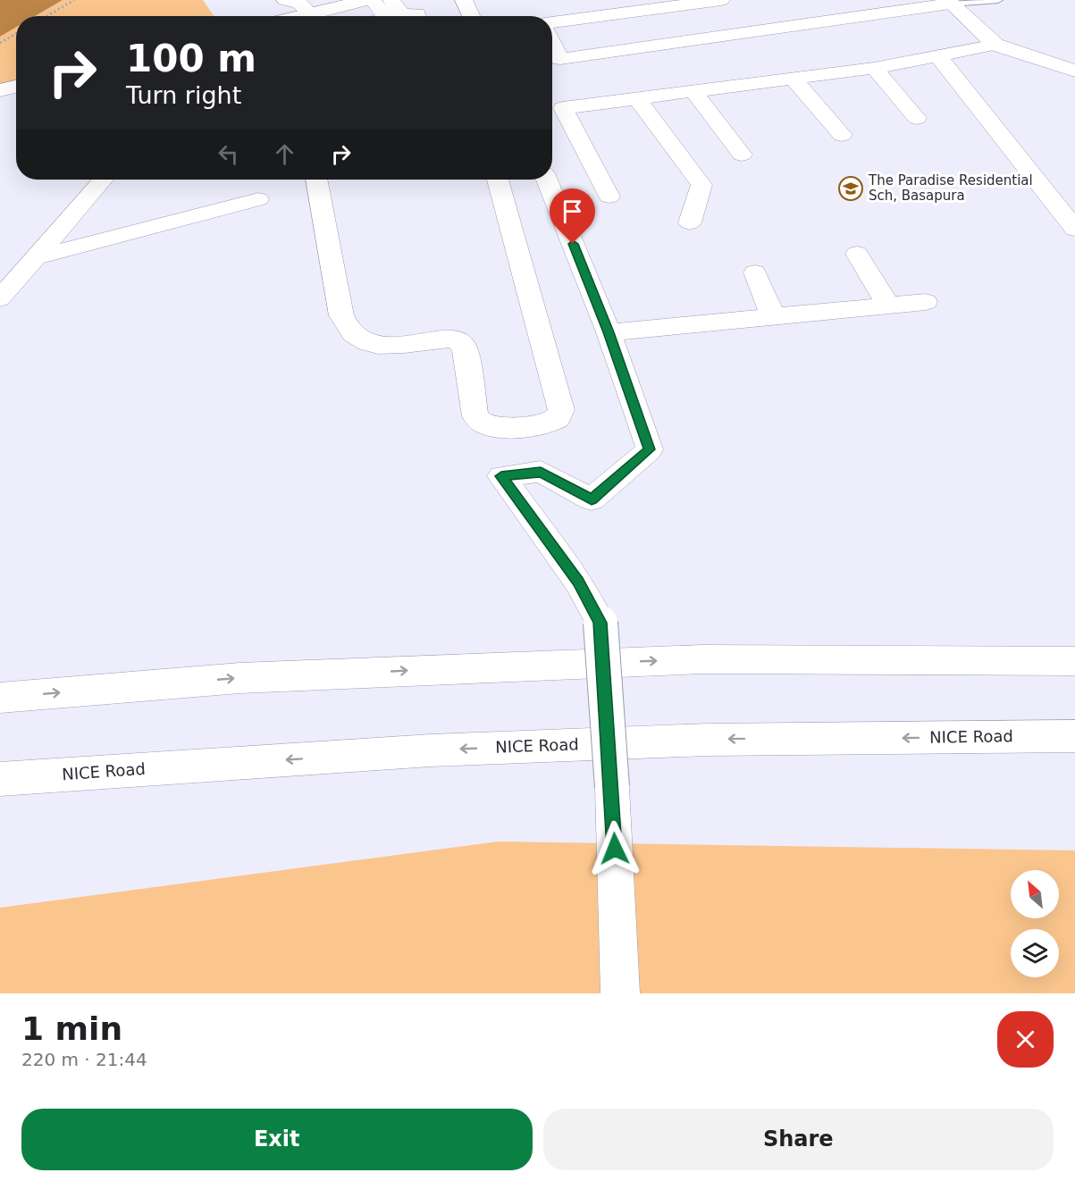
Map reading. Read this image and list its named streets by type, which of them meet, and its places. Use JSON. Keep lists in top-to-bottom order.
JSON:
{
  "streets": {
    "main road": ["NICE Road"]
  },
  "places": {
    "school or university": ["The Paradise Residential Sch, Basapura"]
  },
  "north": "top left",
  "page": {
    "turn": ["100 m", "Turn right"],
    "heading": ["1 min", "220 m · 21:44"],
    "buttons": ["Exit", "Share"]
  }
}
